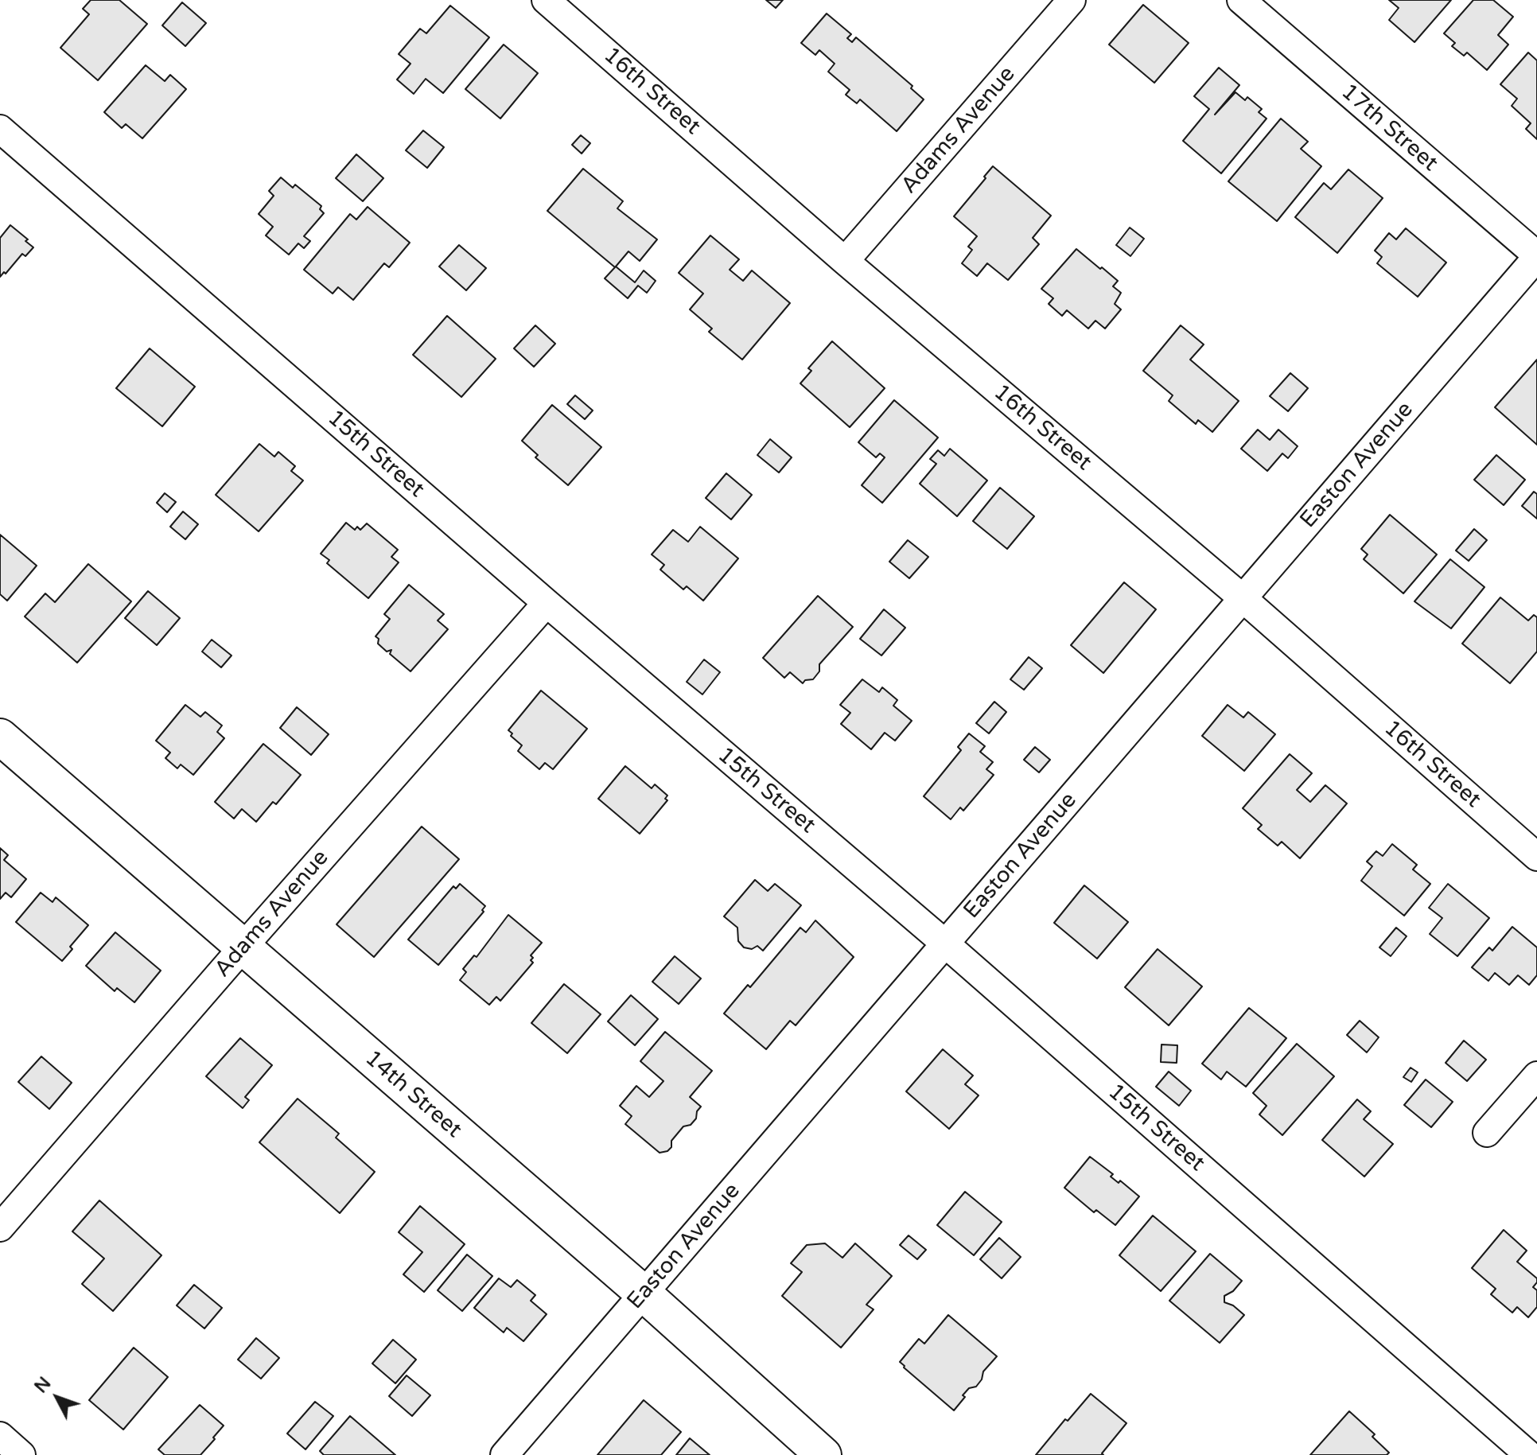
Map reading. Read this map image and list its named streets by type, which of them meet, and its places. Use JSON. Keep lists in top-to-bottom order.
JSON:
{
  "streets": {
    "street": [
      "16th Street",
      "17th Street",
      "Adams Avenue",
      "15th Street",
      "Easton Avenue",
      "14th Street"
    ]
  },
  "crossings": [
    ["16th Street", "Adams Avenue"],
    ["16th Street", "Easton Avenue"],
    ["17th Street", "Easton Avenue"],
    ["Adams Avenue", "15th Street"],
    ["Adams Avenue", "14th Street"],
    ["15th Street", "Easton Avenue"],
    ["Easton Avenue", "14th Street"]
  ],
  "north": "top left"
}
